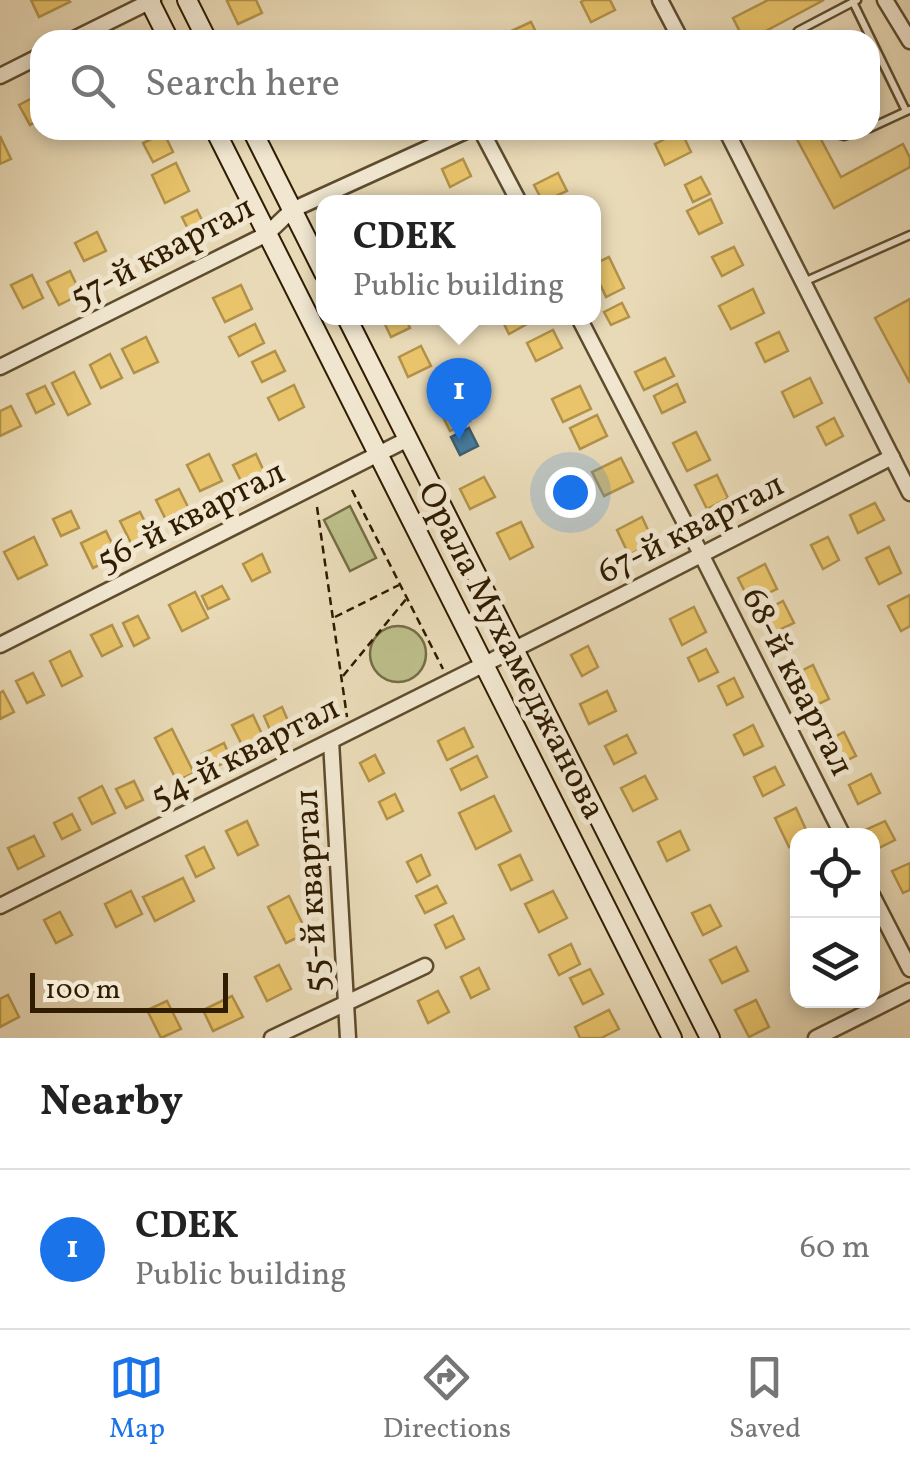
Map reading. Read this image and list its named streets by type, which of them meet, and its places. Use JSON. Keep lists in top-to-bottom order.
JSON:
{
  "streets": {
    "street": [
      "57-й квартал",
      "56-й квартал",
      "67-й квартал",
      "Орала Мухамеджанова",
      "68-й квартал",
      "54-й квартал",
      "55-й квартал"
    ]
  },
  "crossings": [
    ["57-й квартал", "Орала Мухамеджанова"],
    ["56-й квартал", "Орала Мухамеджанова"],
    ["67-й квартал", "Орала Мухамеджанова"],
    ["67-й квартал", "68-й квартал"],
    ["67-й квартал", "54-й квартал"],
    ["Орала Мухамеджанова", "54-й квартал"],
    ["54-й квартал", "55-й квартал"]
  ],
  "scale_bar": "100 m",
  "page": {
    "search": "Search here",
    "popup": ["CDEK", "Public building"],
    "pins": "1",
    "scale": "100 m",
    "heading": "Nearby",
    "list": [
      {
        "mark": "1",
        "name": "CDEK",
        "note": "Public building",
        "value": "60 m"
      }
    ],
    "nav": ["Map", "Directions", "Saved"]
  }
}
